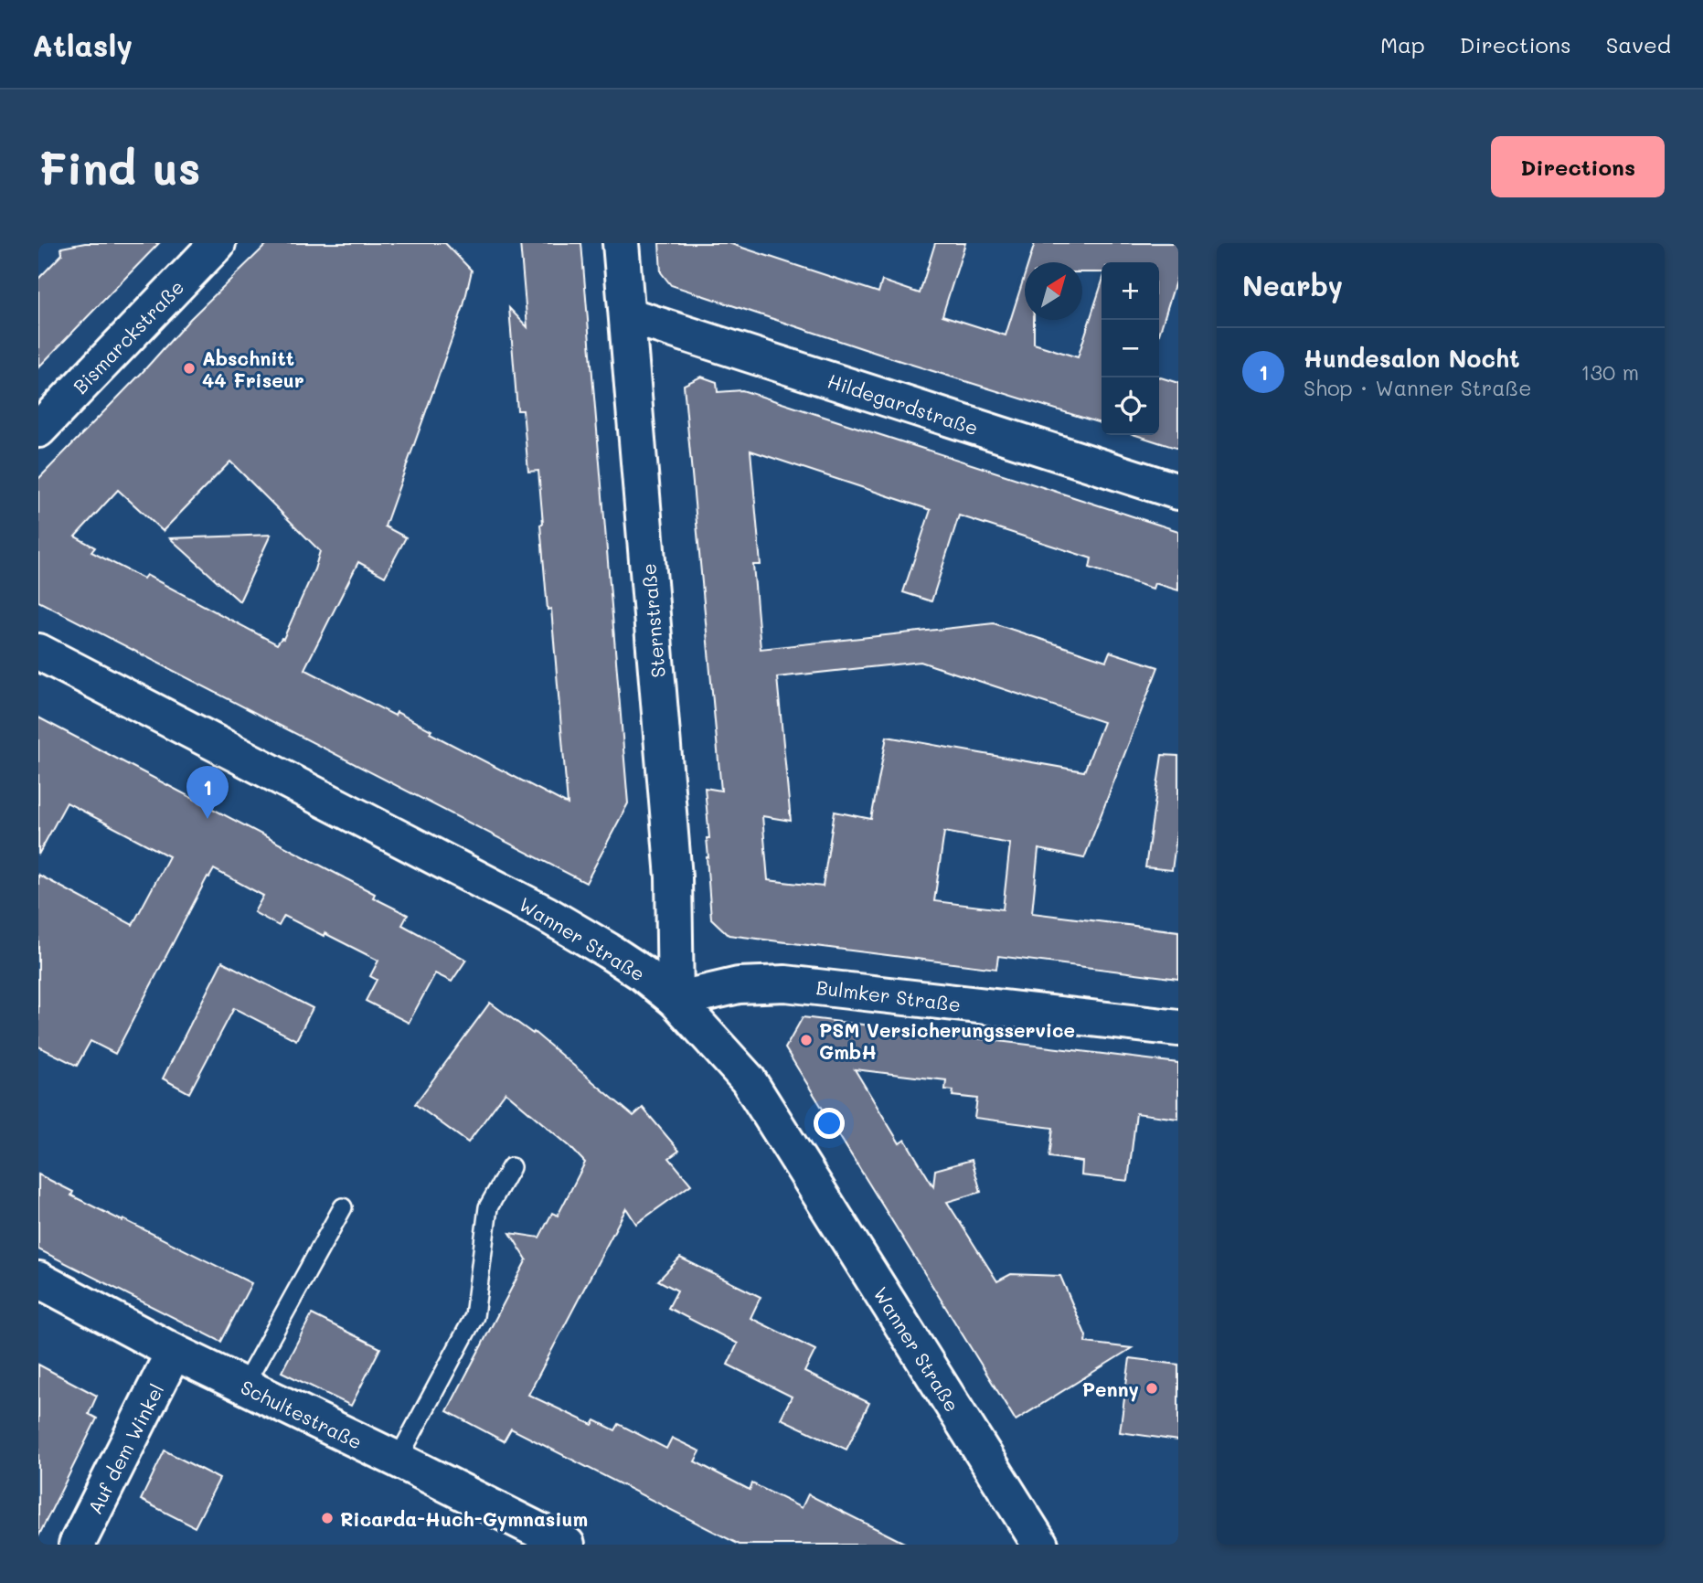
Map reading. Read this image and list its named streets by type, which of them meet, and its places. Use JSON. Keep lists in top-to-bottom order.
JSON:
{
  "streets": {
    "street": [
      "Bismarckstraße",
      "Hildegardstraße",
      "Sternstraße",
      "Wanner Straße",
      "Bulmker Straße",
      "Schultestraße",
      "Auf dem Winkel"
    ]
  },
  "crossings": [
    ["Hildegardstraße", "Sternstraße"],
    ["Sternstraße", "Wanner Straße"],
    ["Sternstraße", "Bulmker Straße"],
    ["Wanner Straße", "Bulmker Straße"],
    ["Schultestraße", "Auf dem Winkel"]
  ],
  "places": [
    "Abschnitt 44 Friseur",
    "PSM Versicherungsservice GmbH",
    "Penny",
    "Ricarda-Huch-Gymnasium"
  ],
  "north": "top right",
  "page": {
    "header": "Atlasly",
    "nav": ["Map", "Directions", "Saved"],
    "buttons": "Directions",
    "title": "Find us",
    "heading": "Nearby",
    "map_buttons": ["+", "−"],
    "list": [
      {
        "mark": "1",
        "name": "Hundesalon Nocht",
        "note": "Shop · Wanner Straße",
        "value": "130 m"
      }
    ],
    "pins": "1"
  }
}
